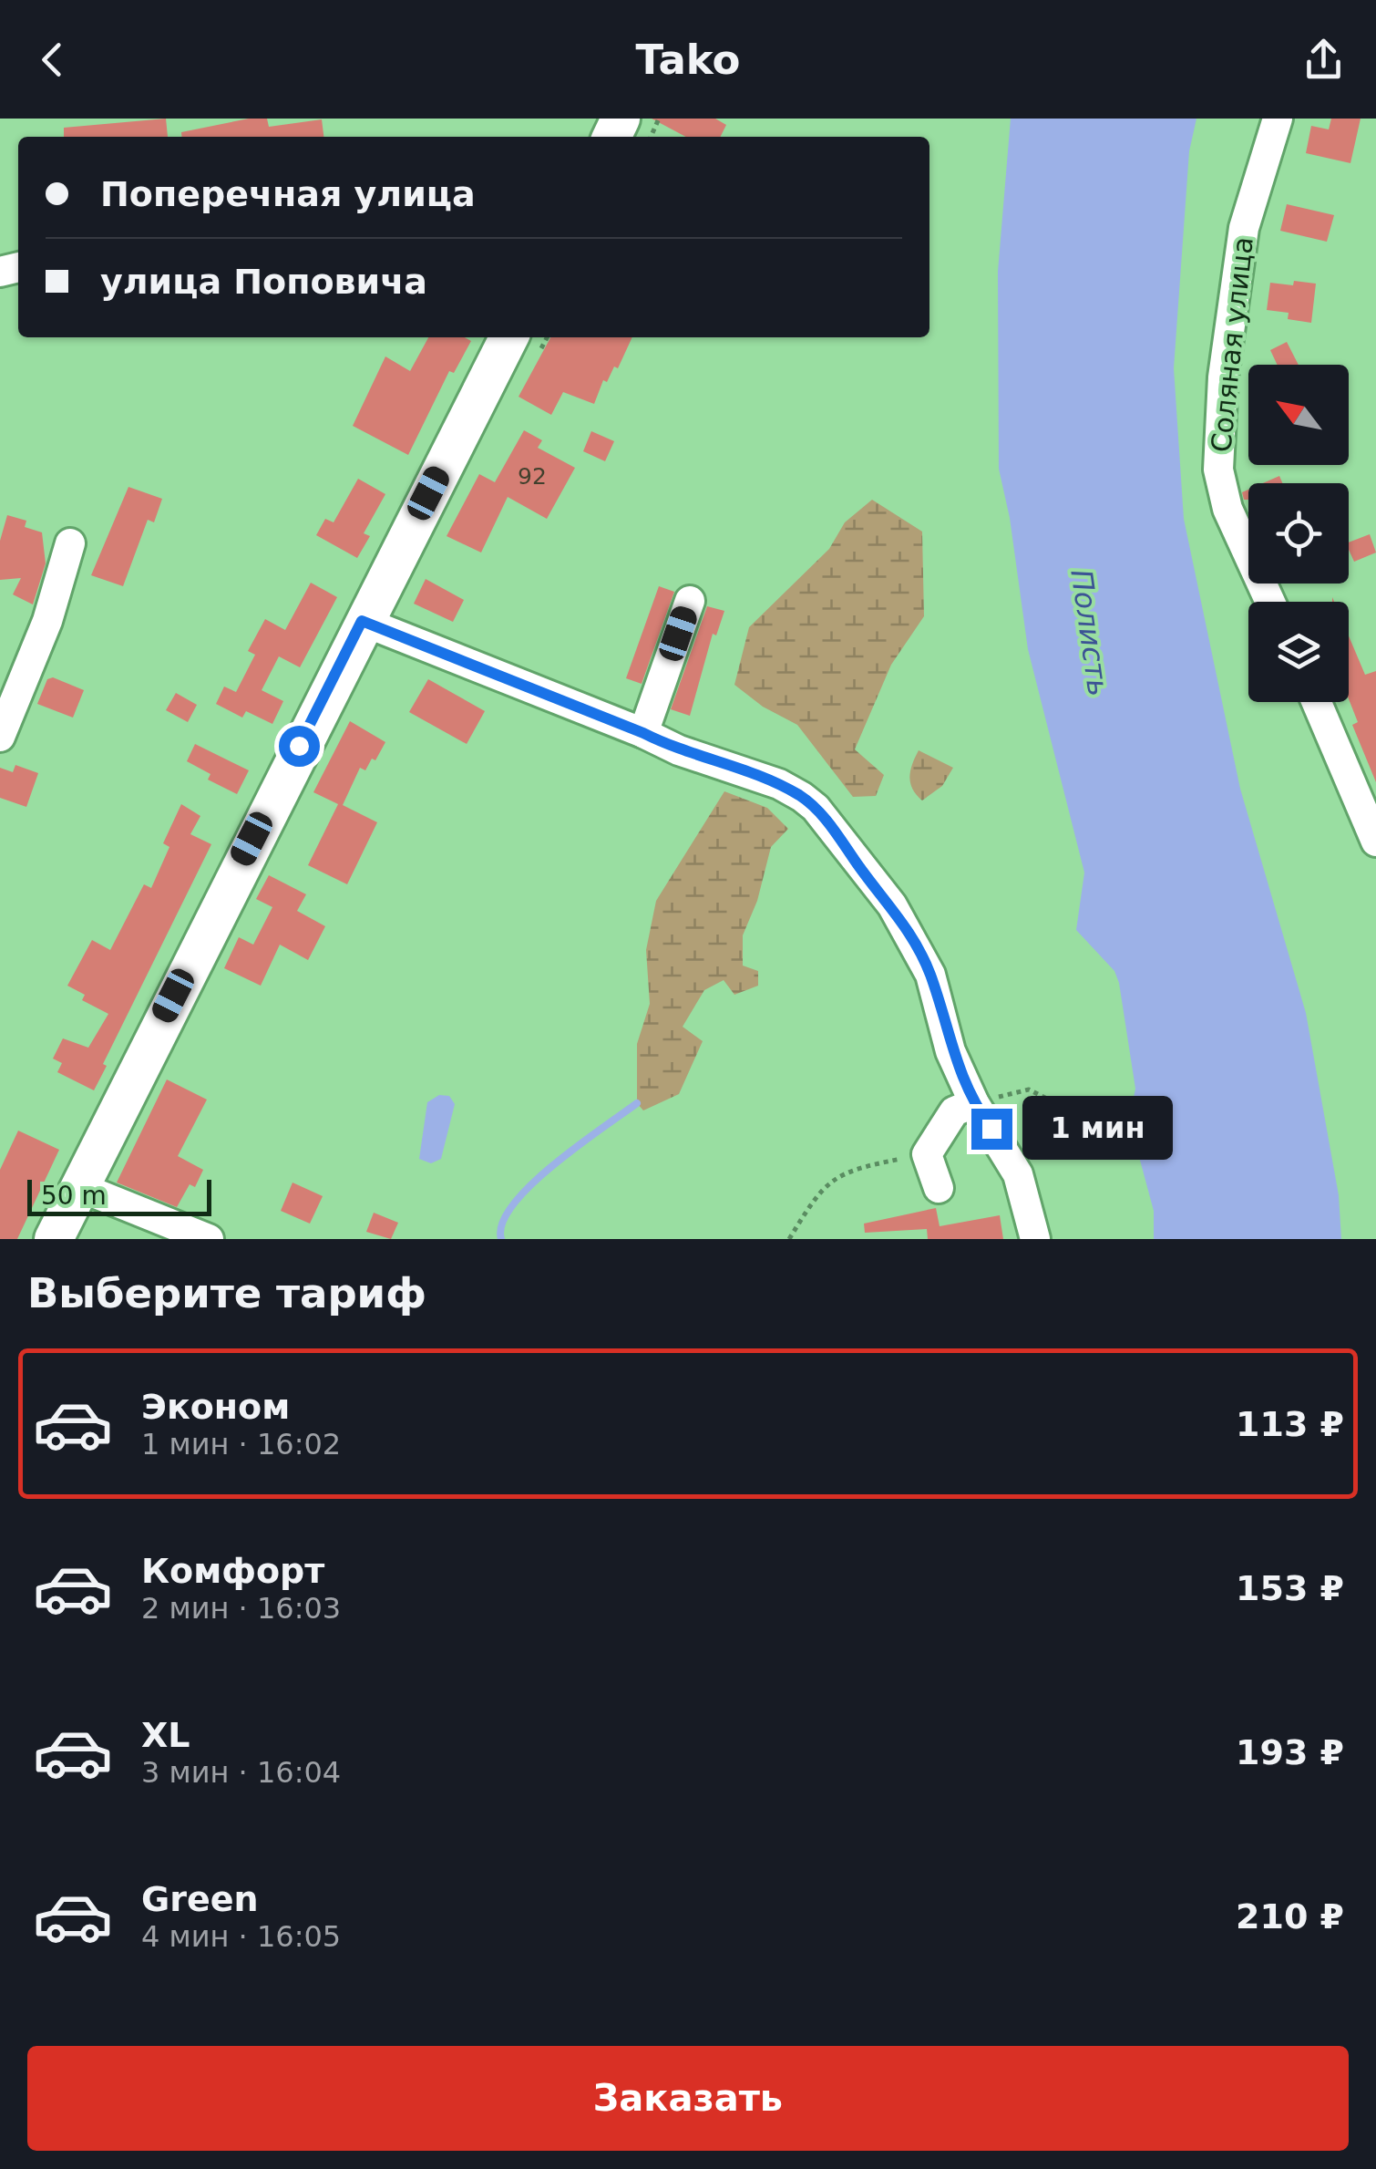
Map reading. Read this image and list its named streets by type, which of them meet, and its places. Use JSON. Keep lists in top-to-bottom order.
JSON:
{
  "streets": {
    "street": ["Соляная улица"]
  },
  "water": ["Полисть"],
  "house_numbers": ["92"],
  "scale_bar": "50 m",
  "north": "top left",
  "page": {
    "header": "Tako",
    "banner": ["Поперечная улица", "улица Поповича"],
    "bubble": "1 мин",
    "scale": "50 m",
    "heading": "Выберите тариф",
    "list": [
      {
        "name": "Эконом",
        "note": "1 мин · 16:02",
        "value": "113 ₽"
      },
      {
        "name": "Комфорт",
        "note": "2 мин · 16:03",
        "value": "153 ₽"
      },
      {
        "name": "XL",
        "note": "3 мин · 16:04",
        "value": "193 ₽"
      },
      {
        "name": "Green",
        "note": "4 мин · 16:05",
        "value": "210 ₽"
      }
    ],
    "buttons": "Заказать"
  }
}
